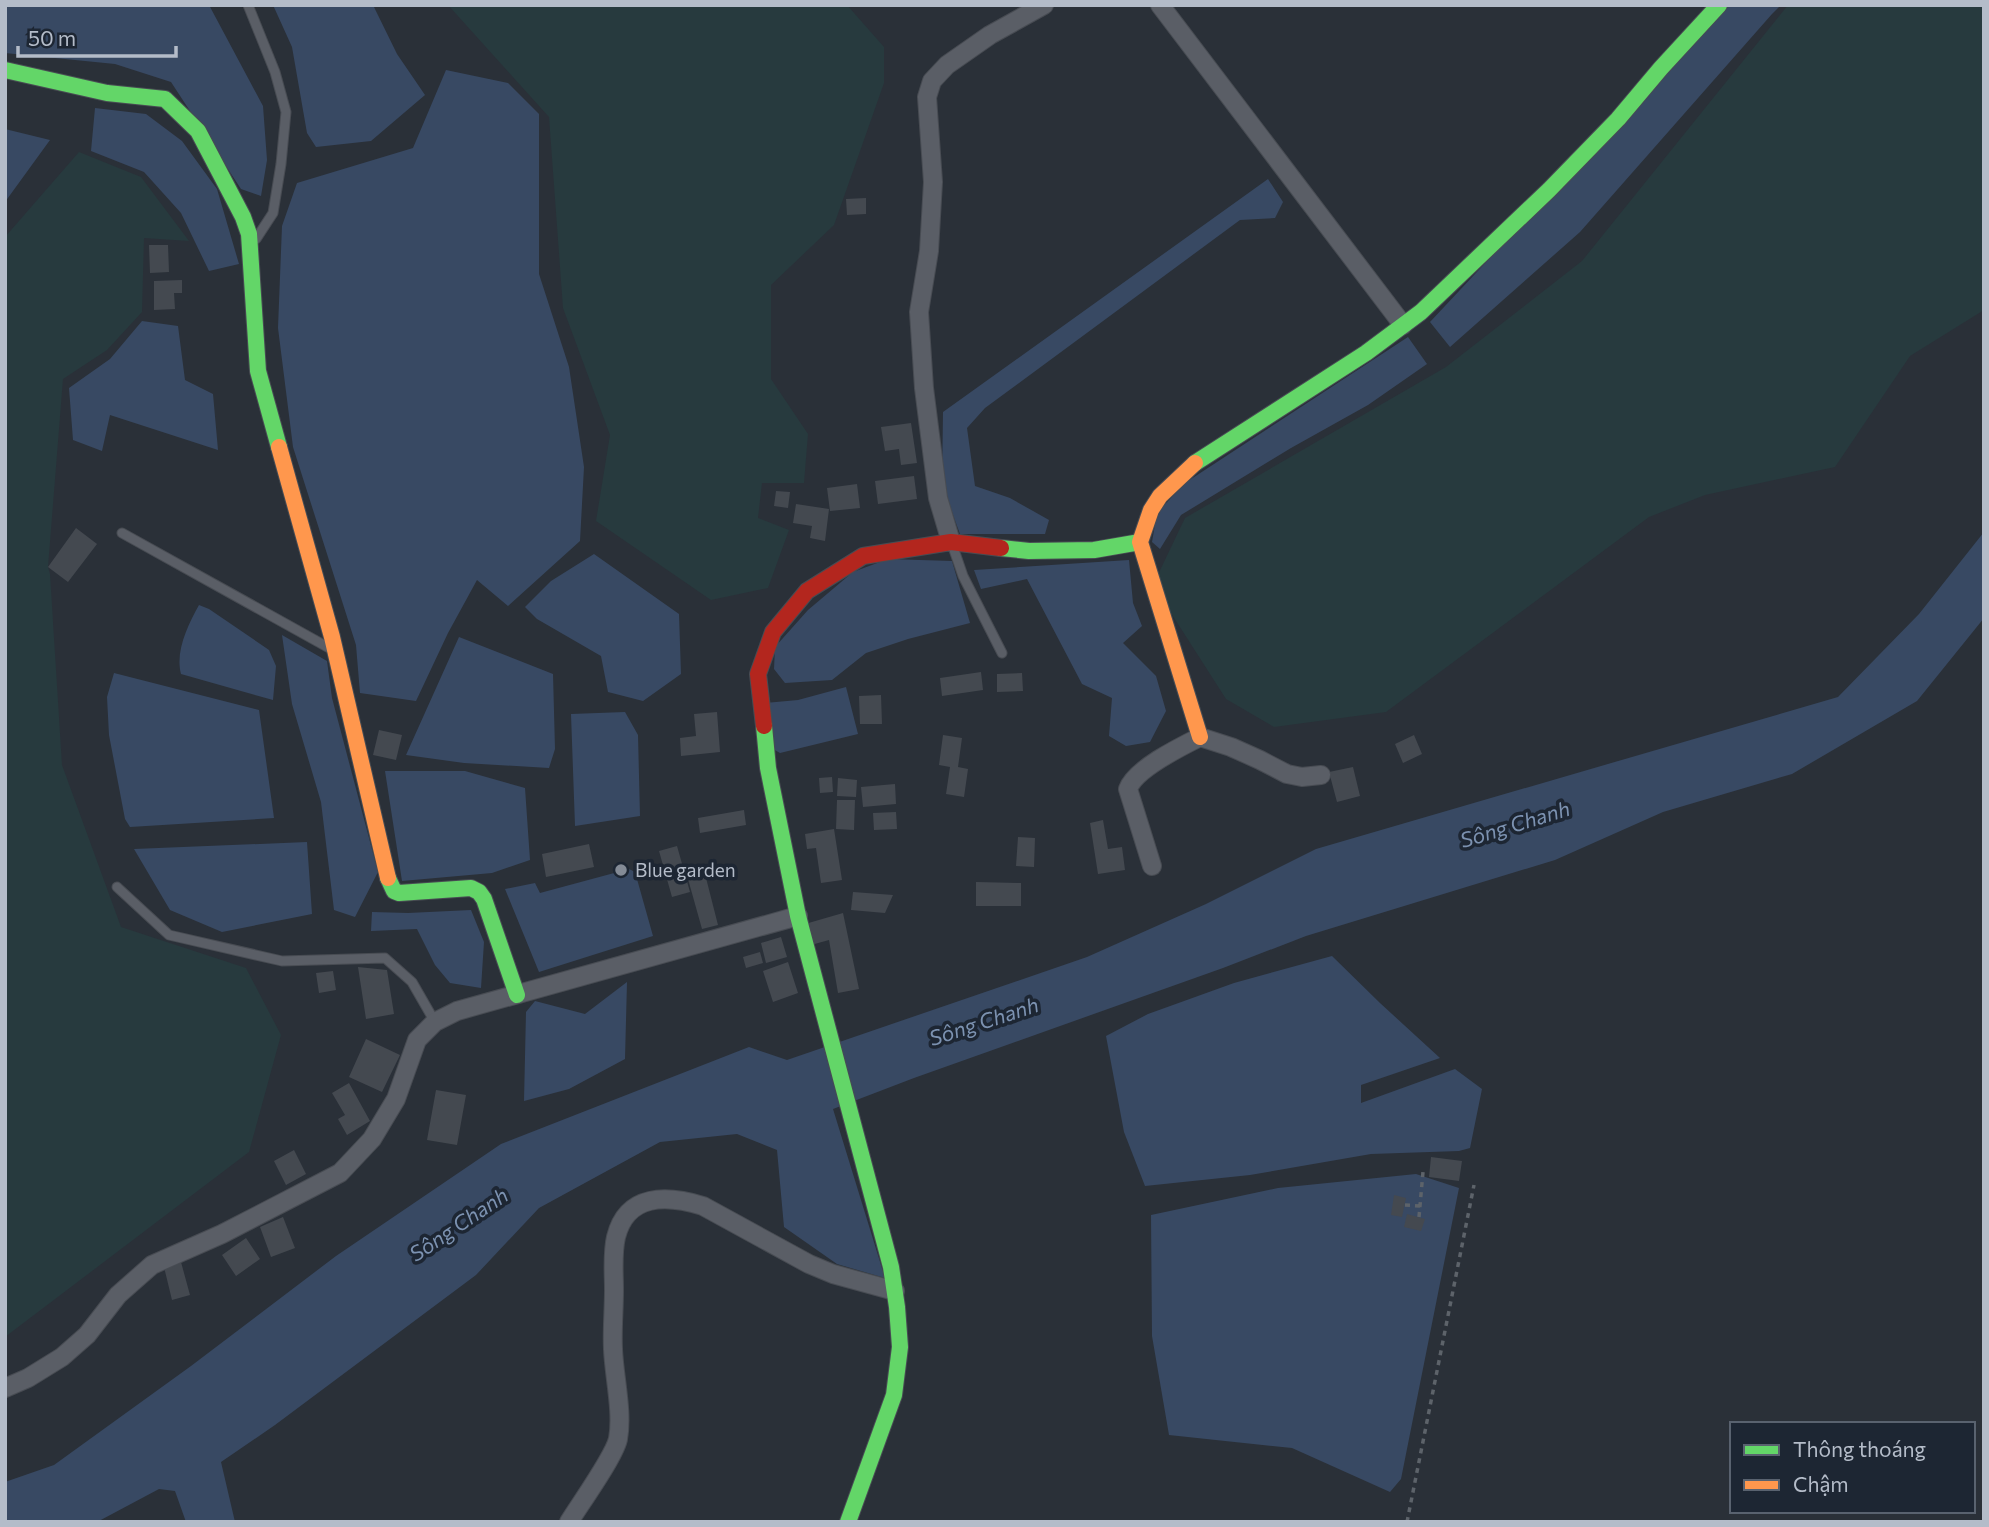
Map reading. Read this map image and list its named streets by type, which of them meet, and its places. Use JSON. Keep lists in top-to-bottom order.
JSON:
{
  "water": ["Sông Chanh"],
  "places": ["Blue garden"],
  "legend": ["Thông thoáng", "Chậm"],
  "scale_bar": "50 m"
}
